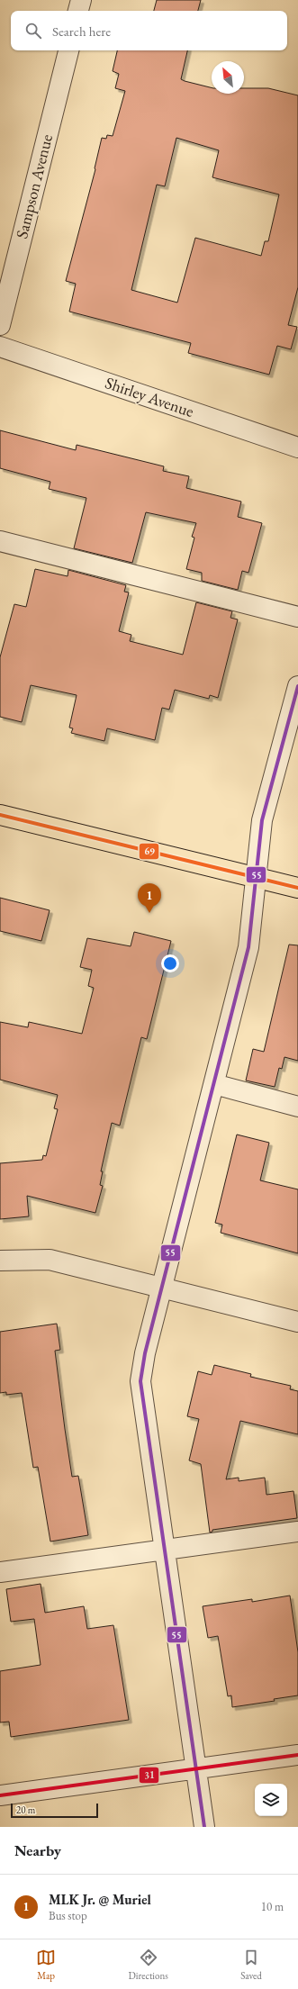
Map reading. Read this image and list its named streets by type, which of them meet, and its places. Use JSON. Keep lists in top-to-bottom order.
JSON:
{
  "streets": {
    "street": ["Sampson Avenue", "Shirley Avenue"]
  },
  "lines": ["transit line 55", "transit line 69", "transit line 31"],
  "scale_bar": "20 m",
  "north": "top left",
  "page": {
    "search": "Search here",
    "pins": "1",
    "scale": "20 m",
    "heading": "Nearby",
    "list": [
      {
        "mark": "1",
        "name": "MLK Jr. @ Muriel",
        "note": "Bus stop",
        "value": "10 m"
      }
    ],
    "nav": ["Map", "Directions", "Saved"]
  }
}
